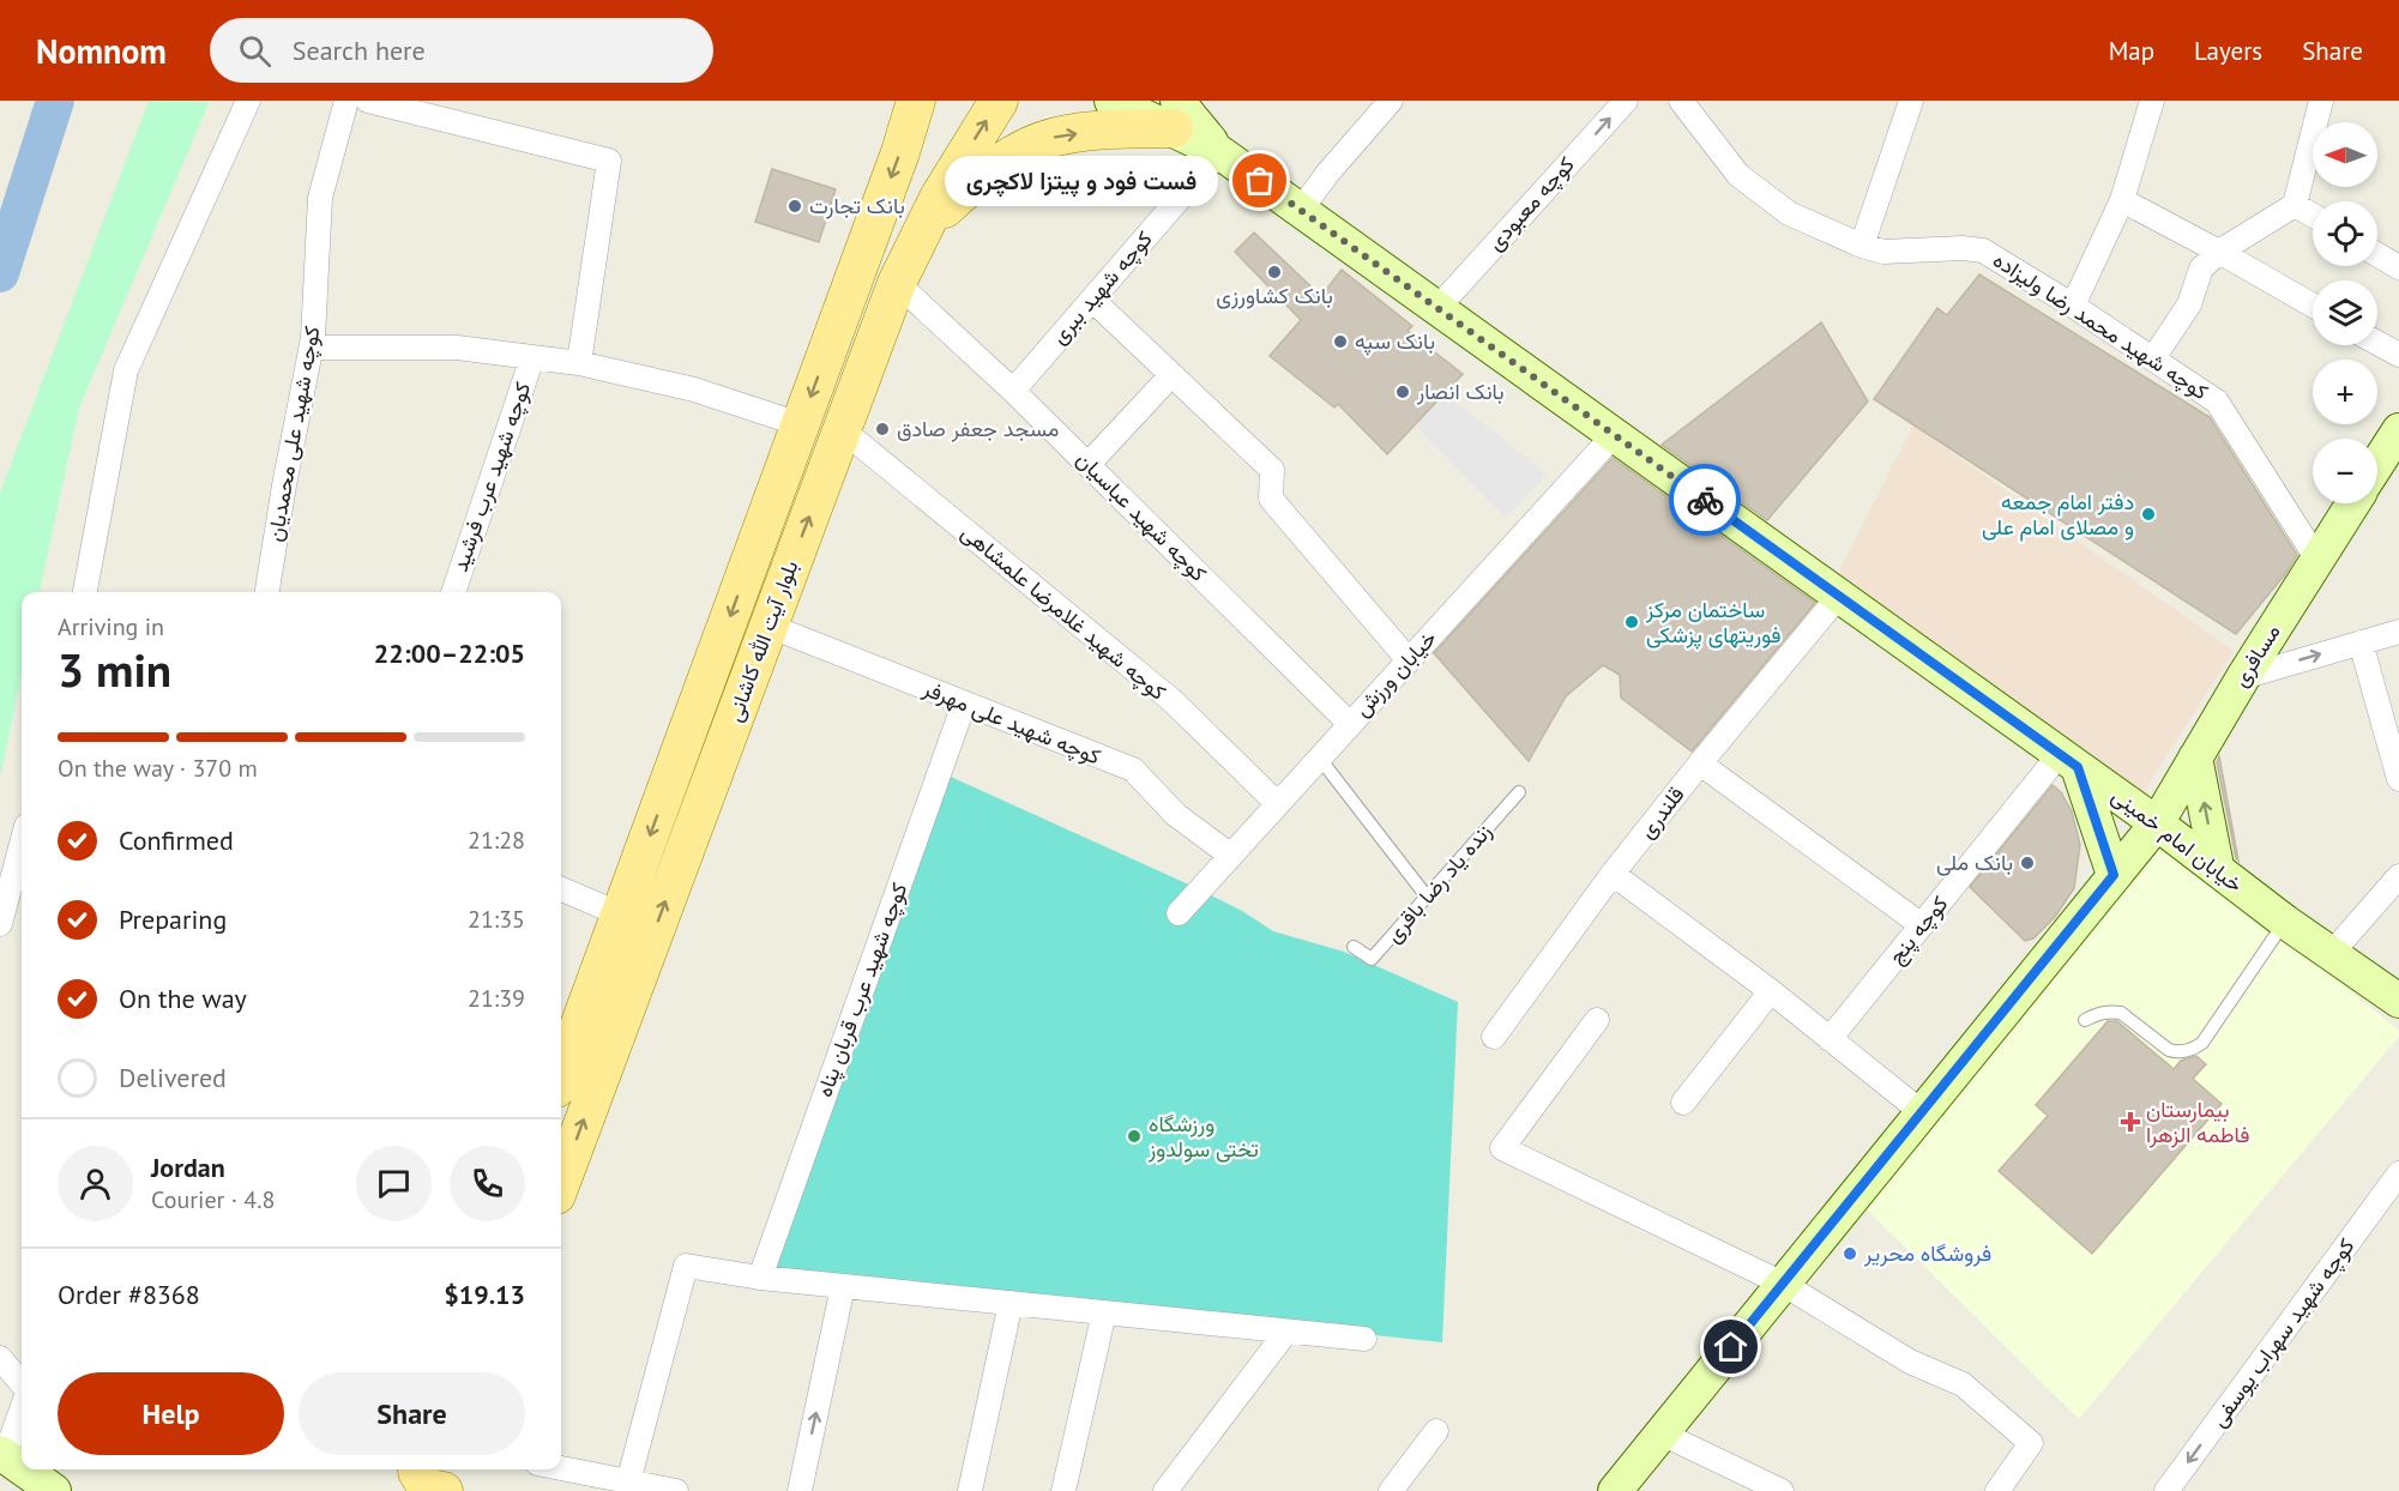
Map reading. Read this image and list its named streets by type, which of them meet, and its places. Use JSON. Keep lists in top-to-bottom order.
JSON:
{
  "streets": {
    "main road": ["بلوار آیت الله کاشانی", "مسافری", "خیابان امام خمینی"],
    "street": [
      "کوچه معبودی",
      "کوچه شهید ببری",
      "کوچه شهید محمد رضا ولیزاده",
      "کوچه شهید علی محمدیان",
      "کوچه شهید عرب فرشید",
      "کوچه شهید عباسیان",
      "کوچه شهید غلامرضا علمشاهی",
      "خیابان ورزش",
      "کوچه شهید علی مهرفر",
      "قلندری",
      "کوچه پنج",
      "کوچه شهید عرب قربان پناه",
      "کوچه شهید سهراب یوسفی"
    ],
    "lane": ["زنده یاد رضا باقری"]
  },
  "crossings": [
    ["کوچه معبودی", "خیابان امام خمینی"],
    ["کوچه شهید ببری", "کوچه شهید عباسیان"],
    ["کوچه شهید ببری", "خیابان امام خمینی"],
    ["کوچه شهید محمد رضا ولیزاده", "مسافری"],
    ["کوچه شهید عباسیان", "بلوار آیت الله کاشانی"],
    ["کوچه شهید عباسیان", "خیابان ورزش"],
    ["کوچه شهید غلامرضا علمشاهی", "بلوار آیت الله کاشانی"],
    ["کوچه شهید غلامرضا علمشاهی", "خیابان ورزش"],
    ["بلوار آیت الله کاشانی", "کوچه شهید علی مهرفر"],
    ["مسافری", "خیابان امام خمینی"],
    ["خیابان ورزش", "کوچه شهید علی مهرفر"],
    ["خیابان ورزش", "خیابان امام خمینی"],
    ["کوچه شهید علی مهرفر", "کوچه شهید عرب قربان پناه"],
    ["قلندری", "خیابان امام خمینی"],
    ["خیابان امام خمینی", "کوچه پنج"]
  ],
  "one_way": ["کوچه شهید سهراب یوسفی"],
  "places": {
    "other": [
      "فست فود و پیتزا لاکچری",
      "بانک تجارت",
      "بانک کشاورزی",
      "بانک سپه",
      "بانک انصار",
      "مسجد جعفر صادق",
      "دفتر امام جمعه و مصلای امام علی",
      "ساختمان مرکز فوریتهای پزشکی",
      "بانک ملی",
      "ورزشگاه تختی سولدوز",
      "فروشگاه محریر"
    ],
    "health": ["بیمارستان فاطمه الزهرا"]
  },
  "north": "left",
  "page": {
    "header": "Nomnom",
    "search": "Search here",
    "nav": ["Map", "Layers", "Share"],
    "map_buttons": ["+", "−"],
    "bubble": "فست فود و پیتزا لاکچری",
    "heading": ["3 min", "Arriving in", "22:00–22:05"],
    "panel": [
      "Jordan",
      "Courier · 4.8",
      "Order #8368",
      "$19.13"
    ],
    "bar": "On the way · 370 m",
    "list": [
      ["Confirmed", "21:28"],
      ["Preparing", "21:35"],
      ["On the way", "21:39"],
      "Delivered"
    ],
    "buttons": ["Help", "Share"]
  }
}
